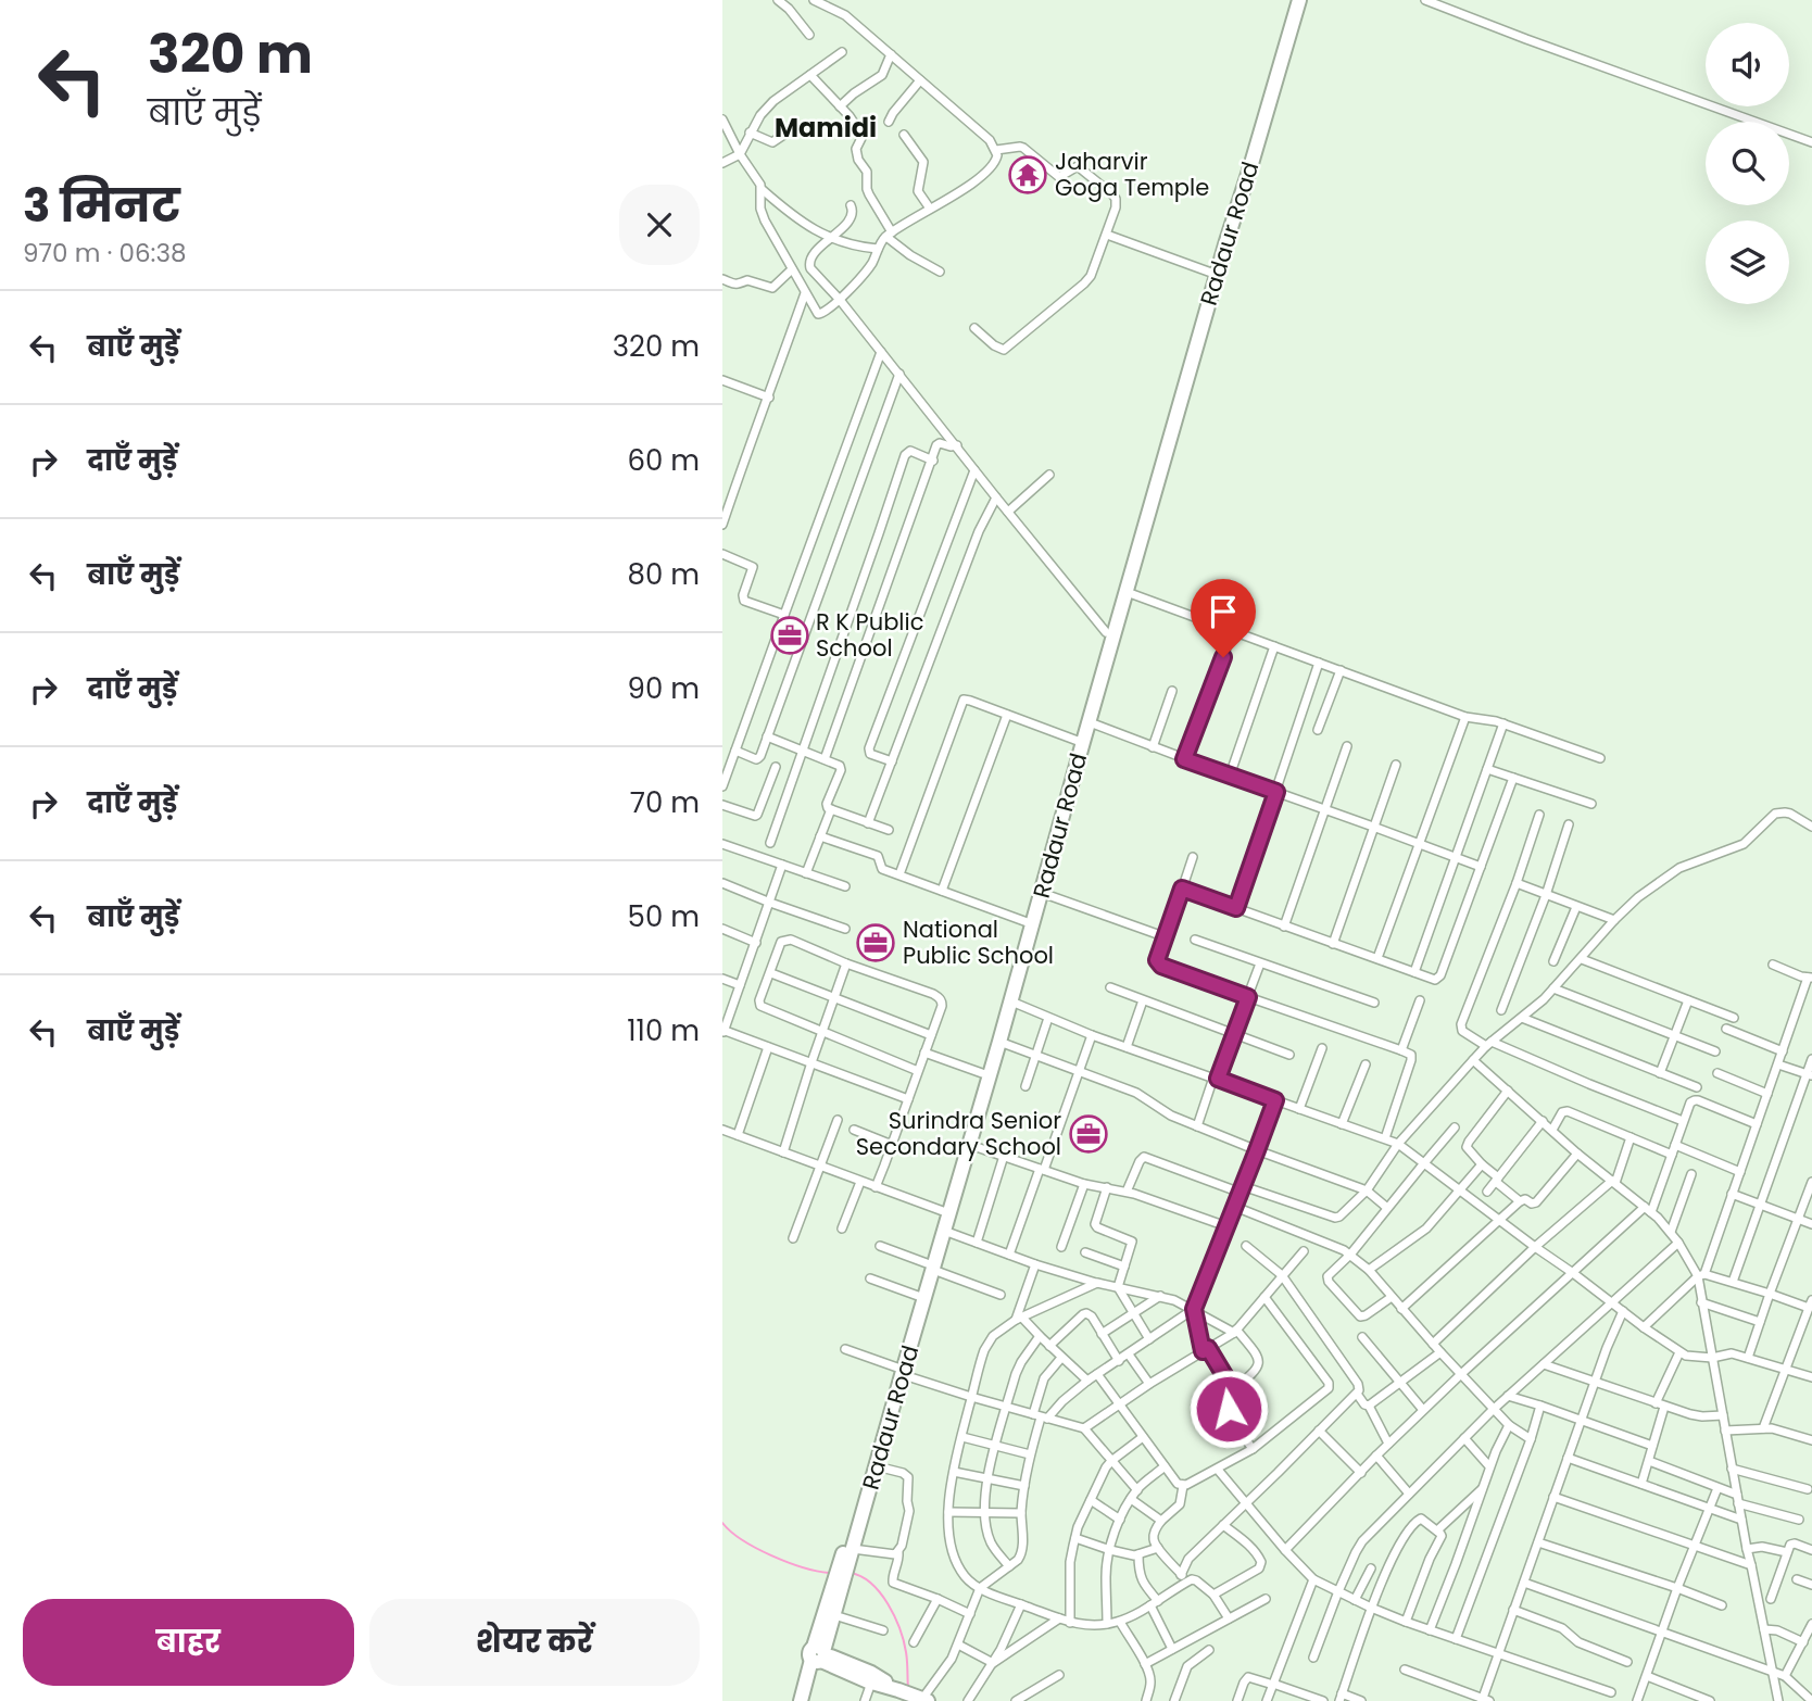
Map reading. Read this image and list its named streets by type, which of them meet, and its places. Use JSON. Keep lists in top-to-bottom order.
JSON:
{
  "streets": {
    "main road": ["Radaur Road"]
  },
  "districts": ["Mamidi"],
  "places": {
    "temple": ["Jaharvir Goga Temple"],
    "office": ["R K Public School", "National Public School", "Surindra Senior Secondary School"]
  },
  "page": {
    "turn": ["320 m", "बाएँ मुड़ें"],
    "heading": ["3 मिनट", "970 m · 06:38"],
    "list": [
      {
        "name": "बाएँ मुड़ें",
        "value": "320 m"
      },
      {
        "name": "दाएँ मुड़ें",
        "value": "60 m"
      },
      {
        "name": "बाएँ मुड़ें",
        "value": "80 m"
      },
      {
        "name": "दाएँ मुड़ें",
        "value": "90 m"
      },
      {
        "name": "दाएँ मुड़ें",
        "value": "70 m"
      },
      {
        "name": "बाएँ मुड़ें",
        "value": "50 m"
      },
      {
        "name": "बाएँ मुड़ें",
        "value": "110 m"
      }
    ],
    "buttons": ["बाहर", "शेयर करें"]
  }
}
